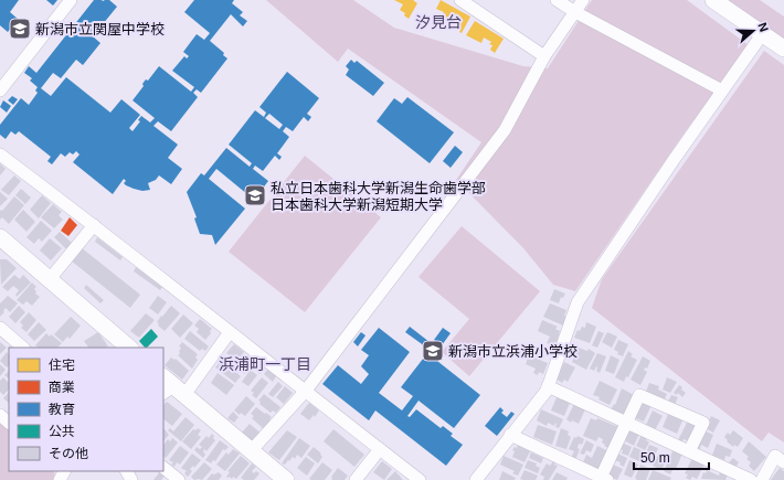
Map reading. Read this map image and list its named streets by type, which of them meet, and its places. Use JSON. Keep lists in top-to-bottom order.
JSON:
{
  "districts": ["汐見台", "浜浦町一丁目"],
  "places": {
    "school or university": ["新潟市立関屋中学校", "私立日本歯科大学新潟生命歯学部 日本歯科大学新潟短期大学", "新潟市立浜浦小学校"]
  },
  "legend": [
    "住宅",
    "商業",
    "教育",
    "公共",
    "その他"
  ],
  "scale_bar": "50 m",
  "north": "right"
}
